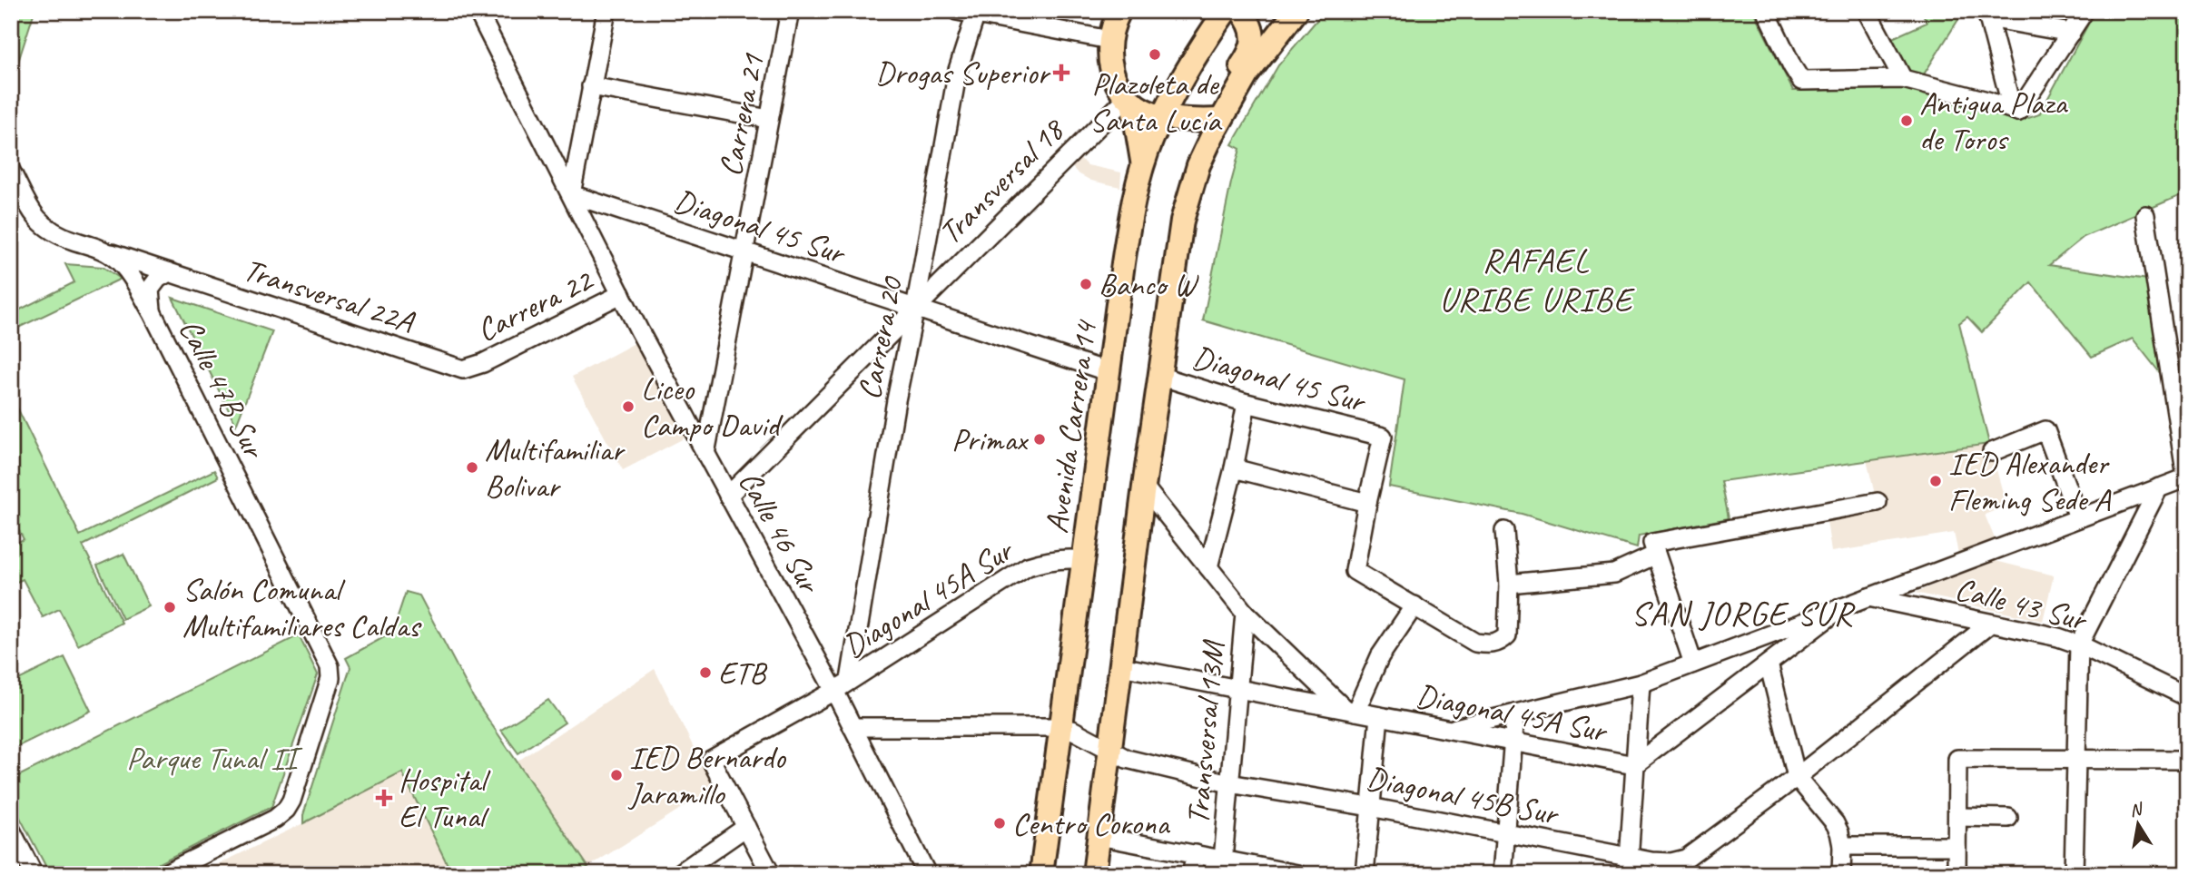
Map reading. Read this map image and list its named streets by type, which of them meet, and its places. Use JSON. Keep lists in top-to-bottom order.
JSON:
{
  "streets": {
    "main road": ["Avenida Carrera 14"],
    "street": [
      "Carrera 21",
      "Transversal 18",
      "Diagonal 45 Sur",
      "Transversal 22A",
      "Carrera 22",
      "Carrera 20",
      "Calle 47B Sur",
      "Calle 46 Sur",
      "Diagonal 45A Sur",
      "Calle 43 Sur",
      "Transversal 13M",
      "Diagonal 45B Sur"
    ]
  },
  "crossings": [
    ["Carrera 21", "Diagonal 45 Sur"],
    ["Carrera 21", "Calle 46 Sur"],
    ["Transversal 18", "Diagonal 45 Sur"],
    ["Transversal 18", "Carrera 20"],
    ["Transversal 18", "Calle 46 Sur"],
    ["Diagonal 45 Sur", "Carrera 20"],
    ["Diagonal 45 Sur", "Avenida Carrera 14"],
    ["Diagonal 45 Sur", "Calle 46 Sur"],
    ["Transversal 22A", "Carrera 22"],
    ["Transversal 22A", "Calle 47B Sur"],
    ["Carrera 22", "Calle 46 Sur"],
    ["Carrera 20", "Calle 46 Sur"],
    ["Carrera 20", "Diagonal 45A Sur"],
    ["Avenida Carrera 14", "Diagonal 45A Sur"],
    ["Avenida Carrera 14", "Diagonal 45B Sur"],
    ["Calle 46 Sur", "Diagonal 45A Sur"],
    ["Calle 46 Sur", "Diagonal 45B Sur"],
    ["Diagonal 45A Sur", "Transversal 13M"],
    ["Calle 43 Sur", "Diagonal 45B Sur"],
    ["Transversal 13M", "Diagonal 45B Sur"]
  ],
  "districts": ["RAFAEL URIBE URIBE", "SAN JORGE SUR"],
  "parks": ["Parque Tunal II"],
  "places": {
    "other": [
      "Plazoleta de Santa Lucía",
      "Antigua Plaza de Toros",
      "Banco W",
      "Liceo Campo David",
      "Primax",
      "Multifamiliar Bolivar",
      "IED Alexander Fleming Sede A",
      "Salón Comunal Multifamiliares Caldas",
      "ETB",
      "IED Bernardo Jaramillo",
      "Centro Corona"
    ],
    "health": ["Drogas Superior", "Hospital El Tunal"]
  },
  "north": "top"
}
